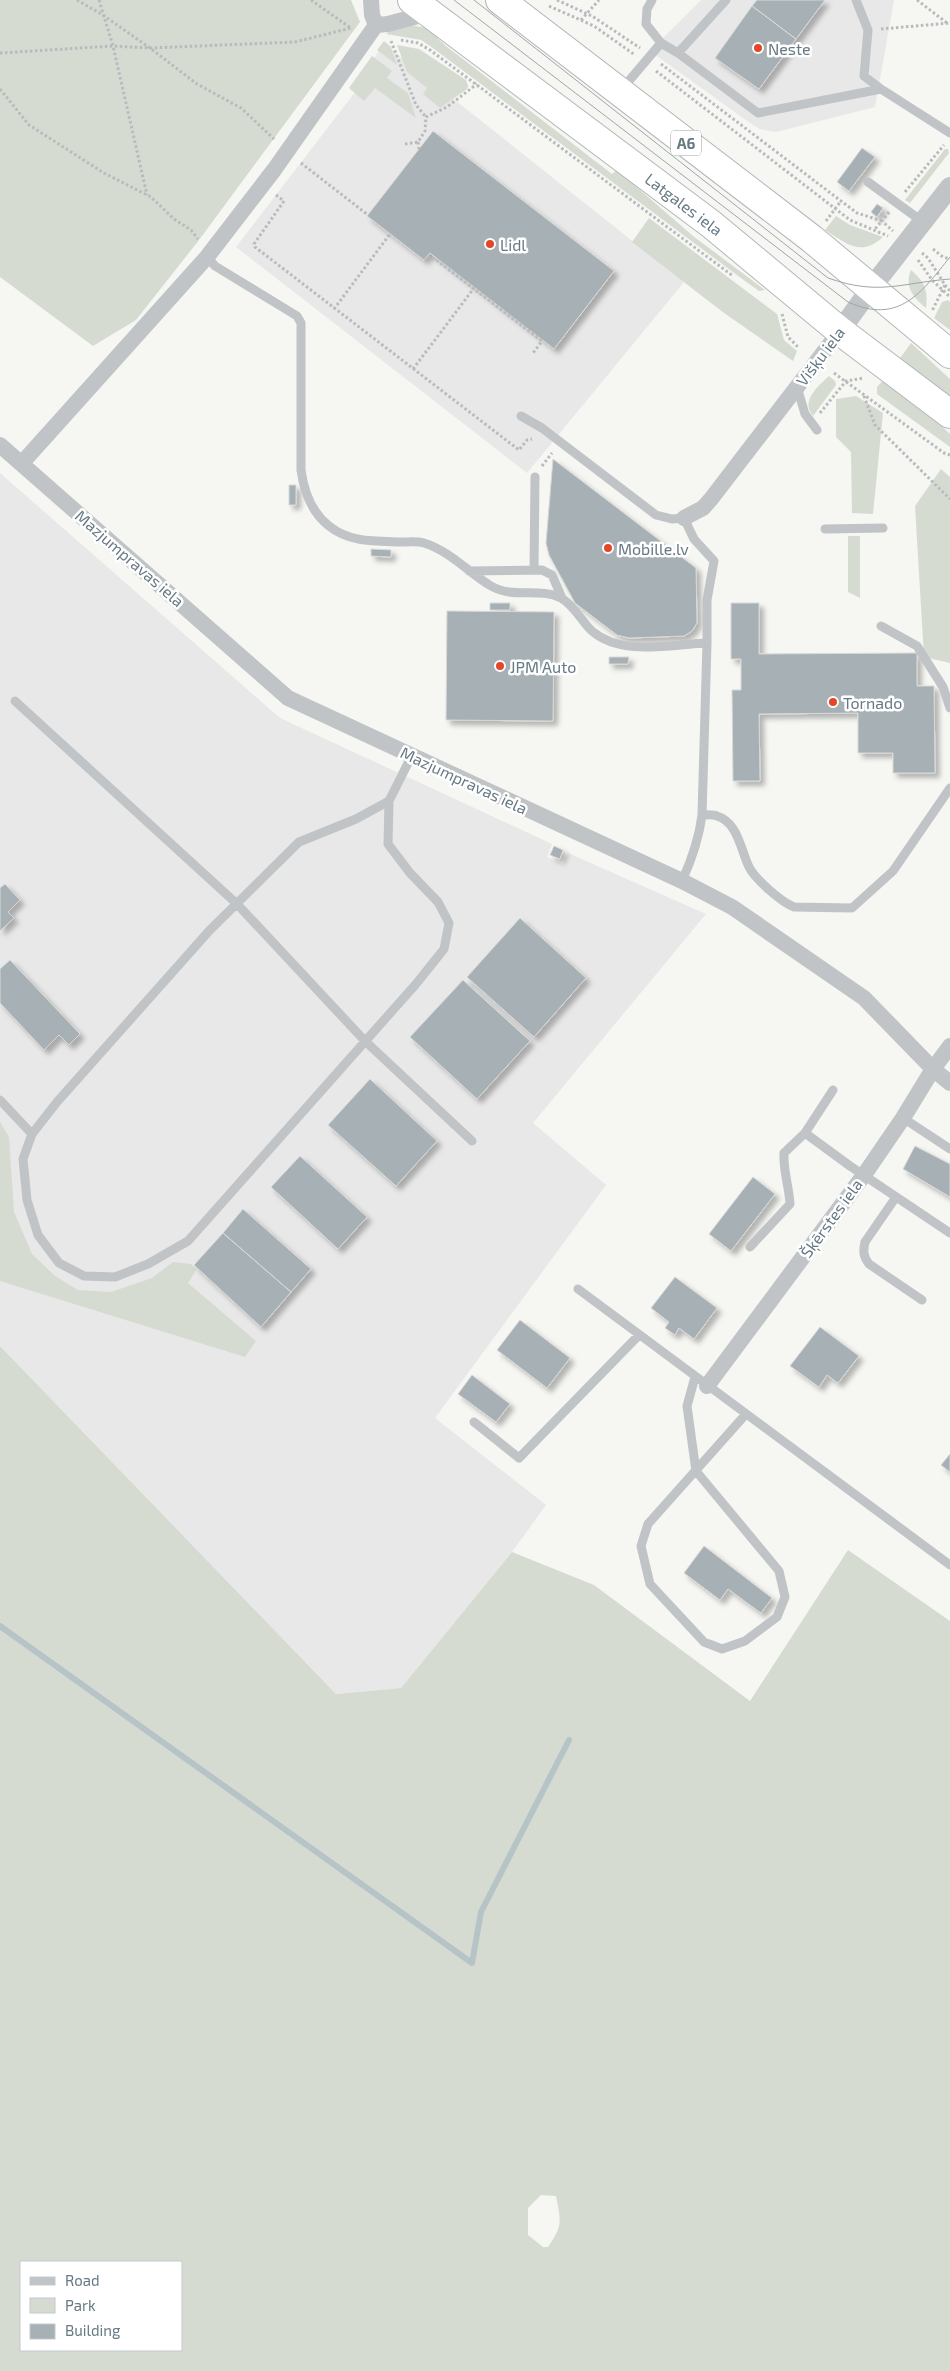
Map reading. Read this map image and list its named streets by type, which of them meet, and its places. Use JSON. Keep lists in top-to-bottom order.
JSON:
{
  "streets": {
    "highway": ["A6", "Latgales iela"],
    "street": ["Višķu iela", "Mazjumpravas iela", "Šķērstes iela"]
  },
  "crossings": [
    ["A6", "Višķu iela"],
    ["Latgales iela", "Višķu iela"],
    ["Mazjumpravas iela", "Šķērstes iela"]
  ],
  "places": [
    "Neste",
    "Lidl",
    "Mobille.lv",
    "JPM Auto",
    "Tornado"
  ],
  "legend": ["Road", "Park", "Building"]
}
